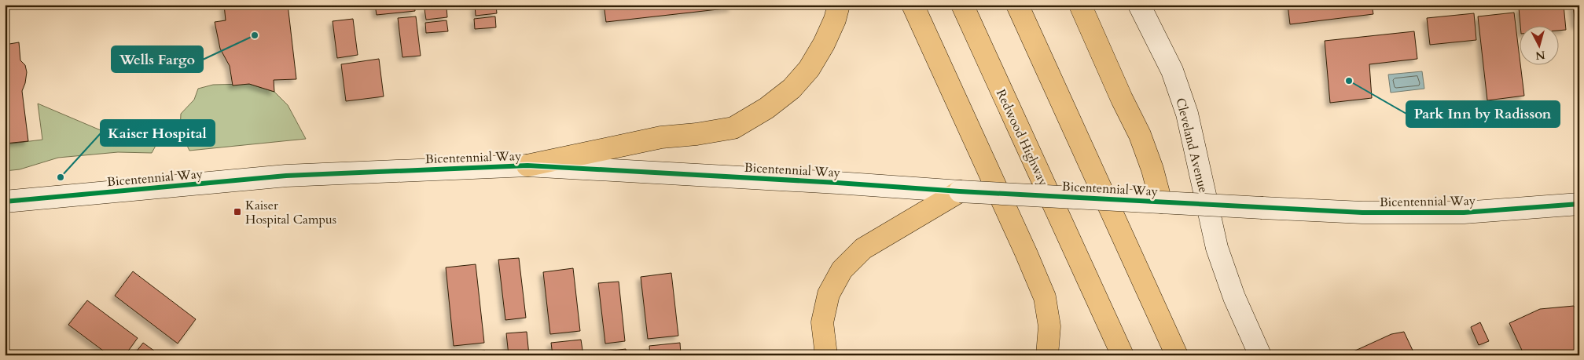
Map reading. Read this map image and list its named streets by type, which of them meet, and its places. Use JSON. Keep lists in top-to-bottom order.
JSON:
{
  "streets": {
    "highway": ["Redwood Highway"],
    "main road": ["Cleveland Avenue", "Bicentennial Way"]
  },
  "places": {
    "other": ["Wells Fargo", "Park Inn by Radisson", "Kaiser Hospital"],
    "transit": ["Kaiser Hospital Campus"]
  },
  "north": "bottom"
}
